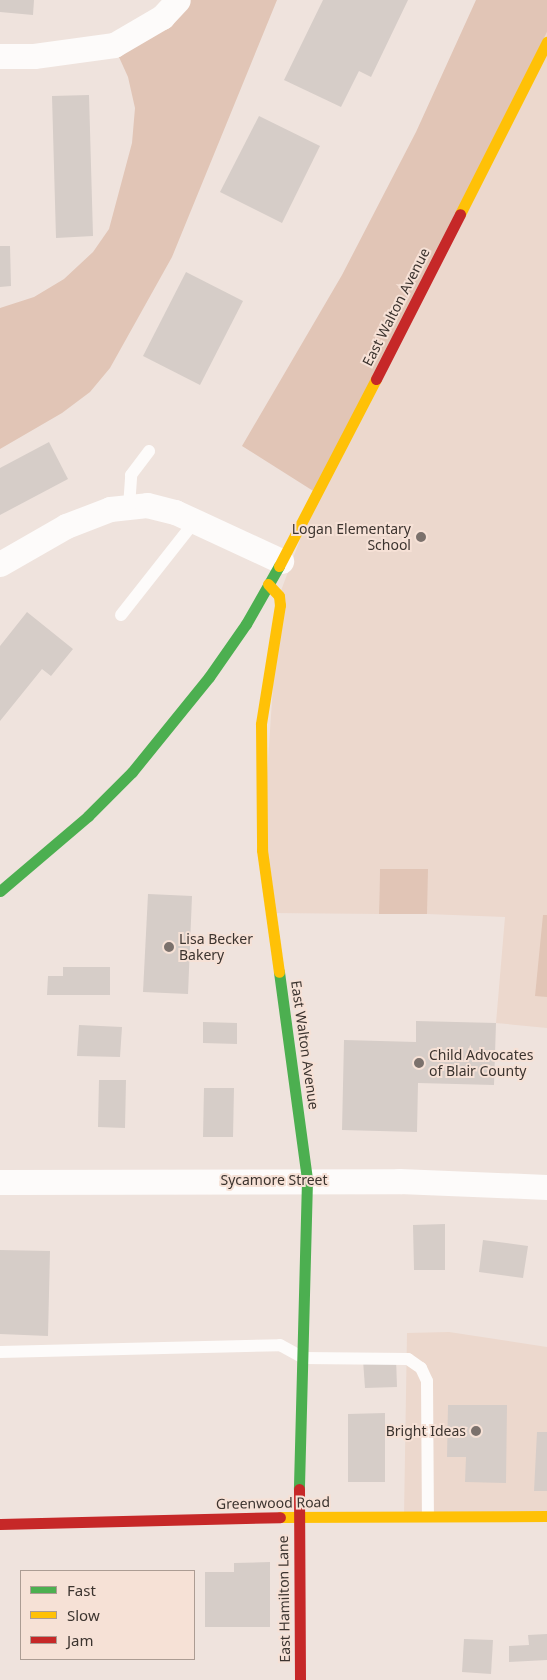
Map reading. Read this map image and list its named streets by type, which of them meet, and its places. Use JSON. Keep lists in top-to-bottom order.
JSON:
{
  "streets": {
    "main road": ["East Walton Avenue", "Greenwood Road", "East Hamilton Lane"],
    "street": ["Sycamore Street"]
  },
  "crossings": [
    ["East Walton Avenue", "Sycamore Street"],
    ["East Walton Avenue", "Greenwood Road"],
    ["East Walton Avenue", "East Hamilton Lane"],
    ["Greenwood Road", "East Hamilton Lane"]
  ],
  "places": [
    "Logan Elementary School",
    "Lisa Becker Bakery",
    "Child Advocates of Blair County",
    "Bright Ideas"
  ],
  "legend": ["Fast", "Slow", "Jam"]
}
